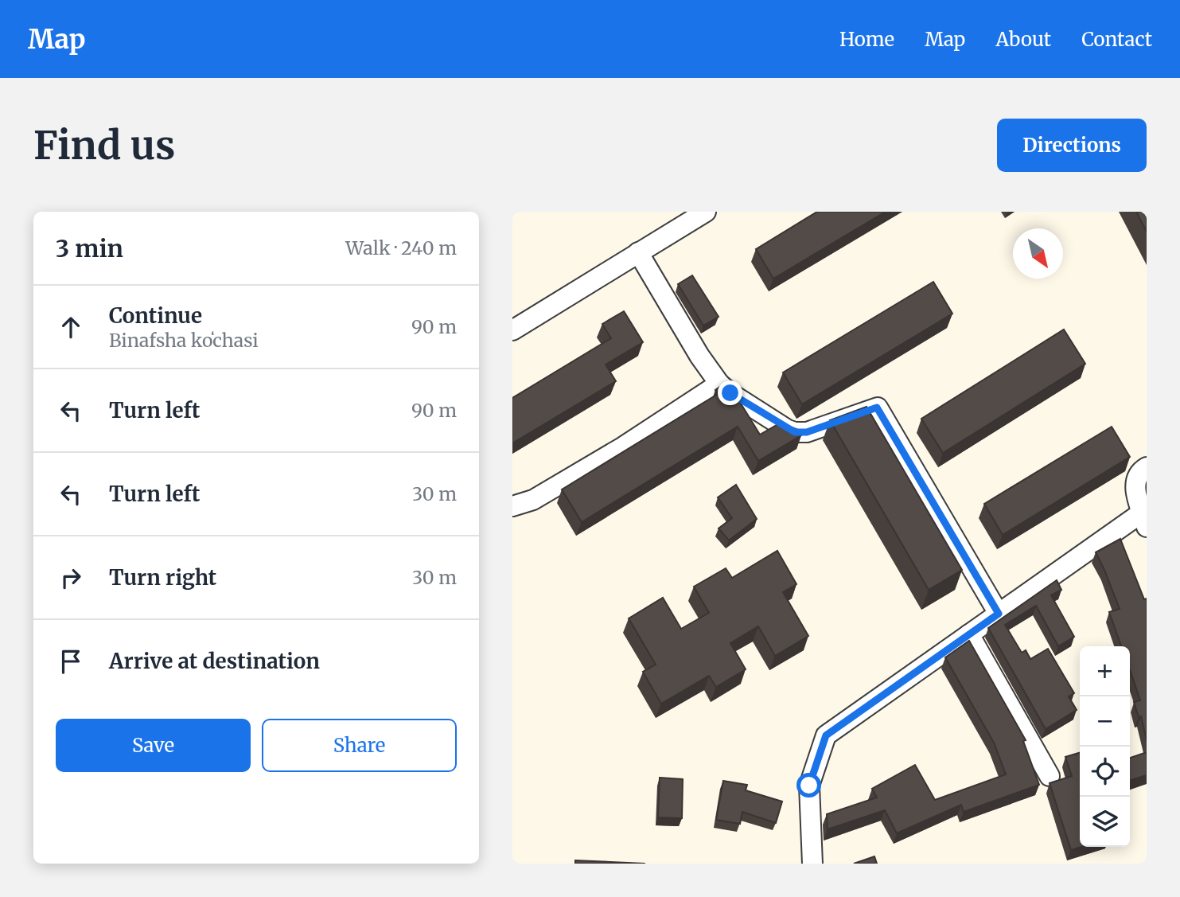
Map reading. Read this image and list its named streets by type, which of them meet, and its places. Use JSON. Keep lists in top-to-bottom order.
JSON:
{
  "north": "bottom right",
  "page": {
    "header": "Map",
    "nav": [
      "Home",
      "Map",
      "About",
      "Contact"
    ],
    "buttons": [
      "Directions",
      ["Save", "Share"]
    ],
    "title": "Find us",
    "heading": ["3 min", "Walk · 240 m"],
    "list": [
      ["Continue", "Binafsha koʻchasi", "90 m"],
      ["Turn left", "90 m"],
      ["Turn left", "30 m"],
      ["Turn right", "30 m"],
      "Arrive at destination"
    ],
    "map_buttons": ["+", "−"]
  }
}
